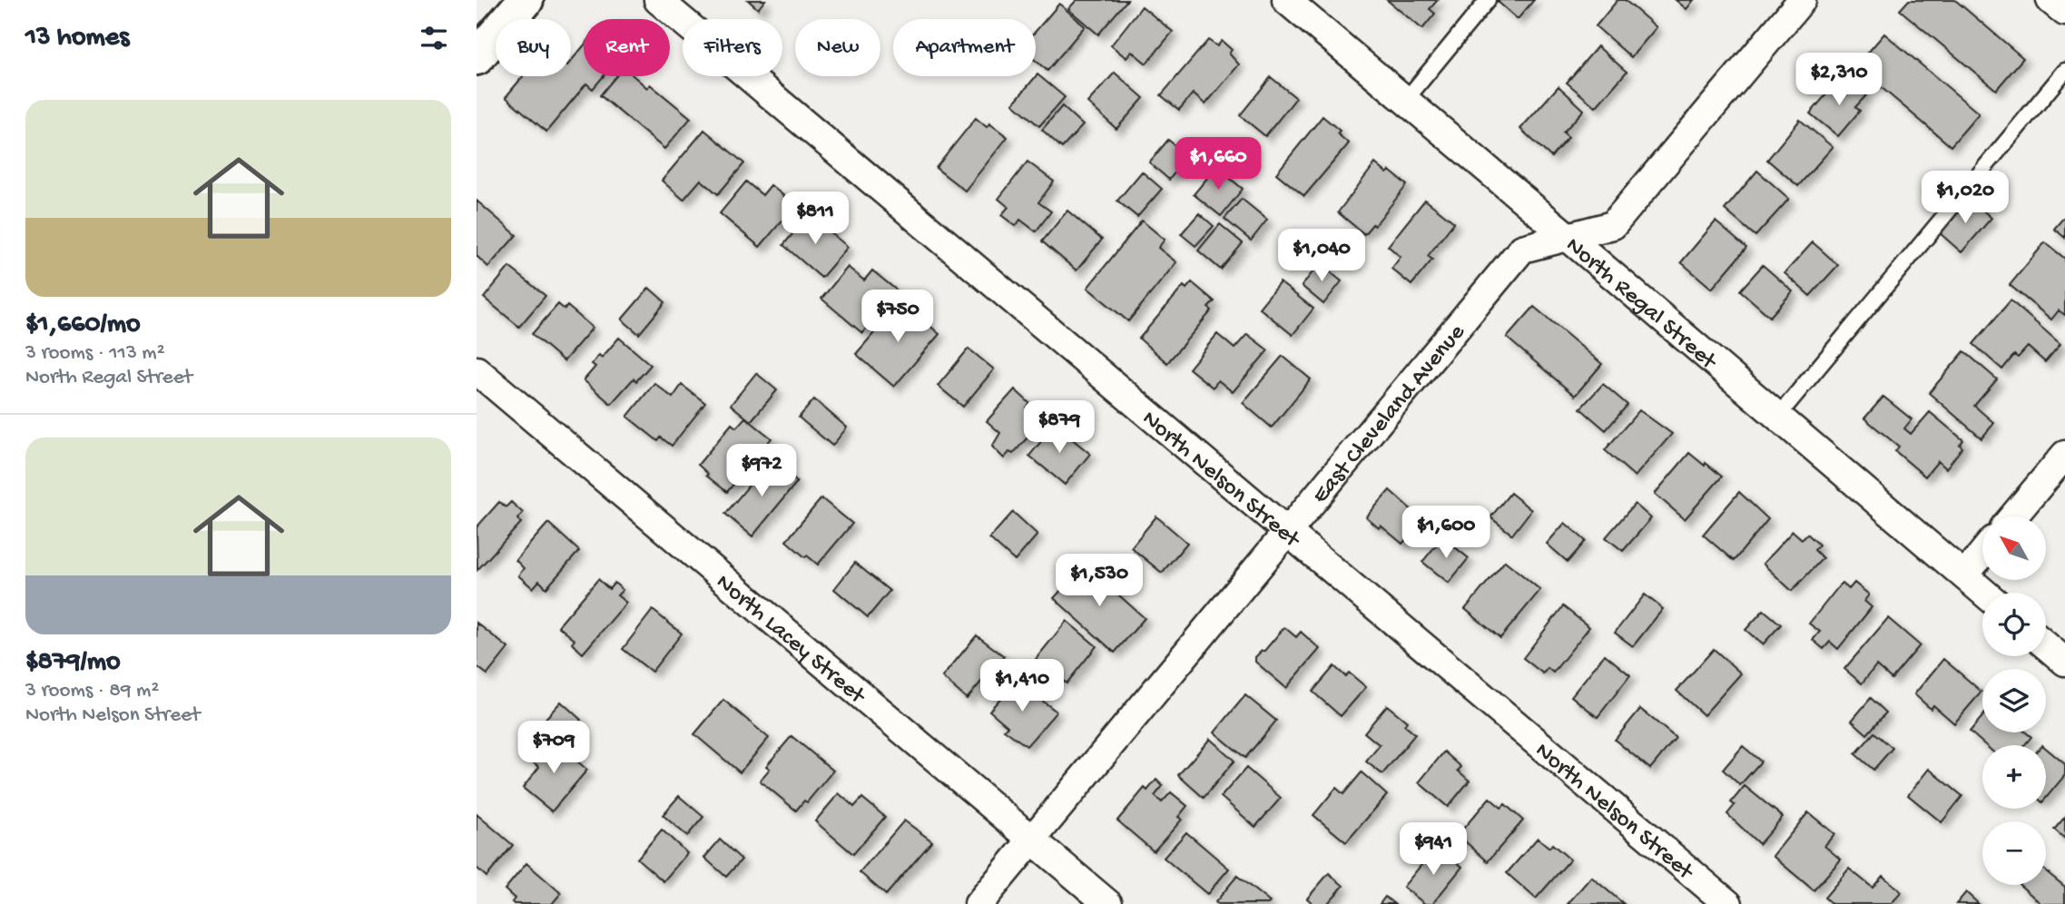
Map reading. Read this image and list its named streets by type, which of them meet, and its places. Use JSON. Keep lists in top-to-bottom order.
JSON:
{
  "streets": {
    "street": [
      "North Regal Street",
      "East Cleveland Avenue",
      "North Nelson Street",
      "North Lacey Street"
    ]
  },
  "crossings": [
    ["North Regal Street", "East Cleveland Avenue"],
    ["East Cleveland Avenue", "North Nelson Street"],
    ["East Cleveland Avenue", "North Lacey Street"]
  ],
  "north": "top left",
  "page": {
    "heading": "13 homes",
    "chip": [
      "Buy",
      "Rent",
      "Filters",
      "New",
      "Apartment"
    ],
    "price": [
      "$2,310",
      "$1,660",
      "$1,020",
      "$811",
      "$1,040",
      "$750",
      "$879",
      "$972",
      "$1,600",
      "$1,530",
      "$1,410",
      "$709",
      "$941"
    ],
    "list": [
      {
        "name": "$1,660/mo",
        "note": "3 rooms · 113 m² · North Regal Street"
      },
      {
        "name": "$879/mo",
        "note": "3 rooms · 89 m² · North Nelson Street"
      }
    ],
    "map_buttons": ["+", "−"]
  }
}
